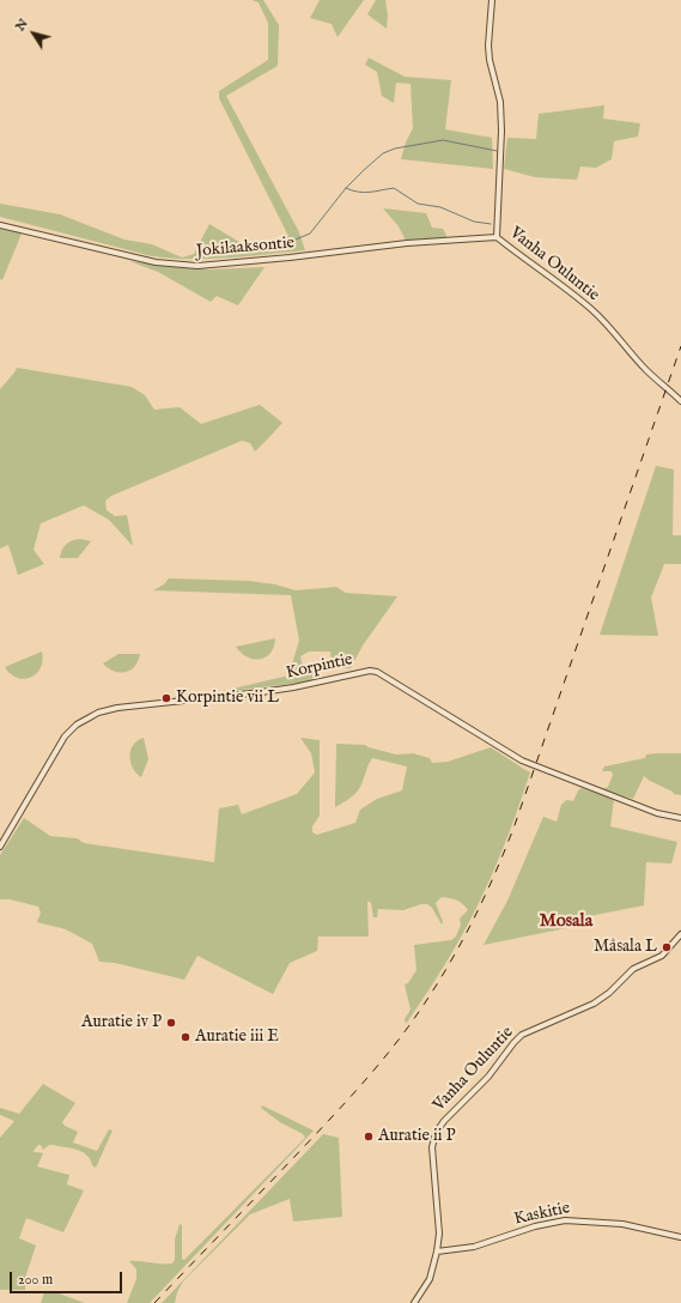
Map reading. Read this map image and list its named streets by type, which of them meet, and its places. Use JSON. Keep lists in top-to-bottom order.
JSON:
{
  "streets": {
    "street": [
      "Jokilaaksontie",
      "Vanha Ouluntie",
      "Korpintie",
      "Kaskitie"
    ]
  },
  "crossings": [
    ["Jokilaaksontie", "Vanha Ouluntie"],
    ["Vanha Ouluntie", "Kaskitie"]
  ],
  "districts": ["Mosala"],
  "places": [
    "Korpintie vii L",
    "Måsala L",
    "Auratie iv P",
    "Auratie iii E",
    "Auratie ii P"
  ],
  "scale_bar": "200 m",
  "north": "top left"
}
